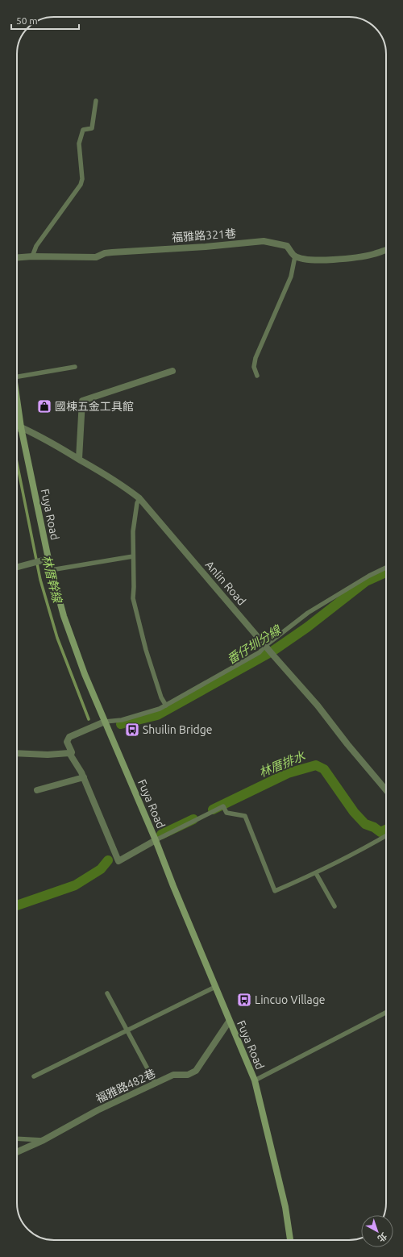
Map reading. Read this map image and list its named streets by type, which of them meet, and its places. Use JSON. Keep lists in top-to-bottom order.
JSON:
{
  "streets": {
    "main road": ["Fuya Road"],
    "street": ["福雅路321巷", "Anlin Road", "福雅路482巷"]
  },
  "crossings": [
    ["Fuya Road", "福雅路482巷"]
  ],
  "water": ["林厝幹線", "番仔圳分線", "林厝排水"],
  "places": {
    "shop": ["國棟五金工具館"],
    "bus stop": ["Shuilin Bridge", "Lincuo Village"]
  },
  "scale_bar": "50 m",
  "north": "bottom right"
}
